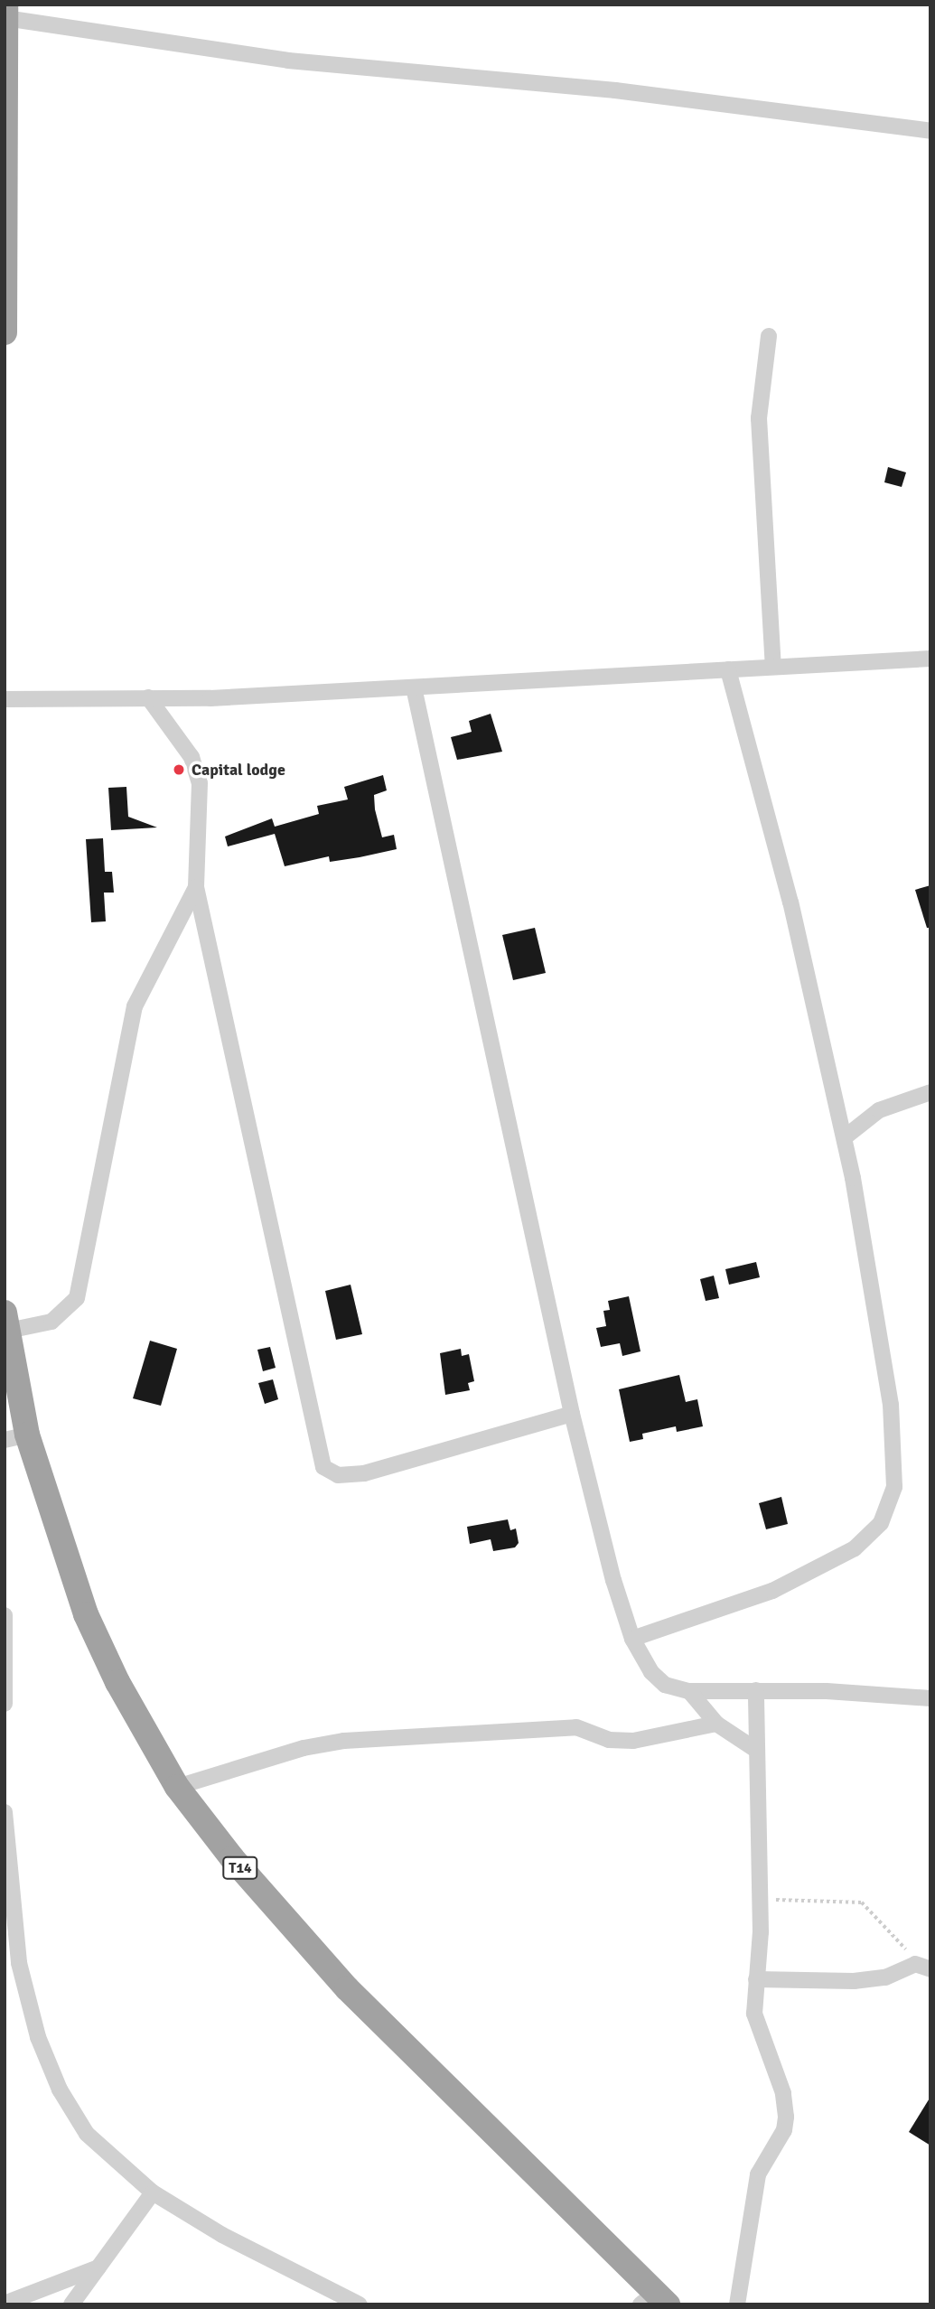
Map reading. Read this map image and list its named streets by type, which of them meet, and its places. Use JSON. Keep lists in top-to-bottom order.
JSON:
{
  "streets": {
    "highway": ["T14"]
  },
  "places": ["Capital lodge"]
}
